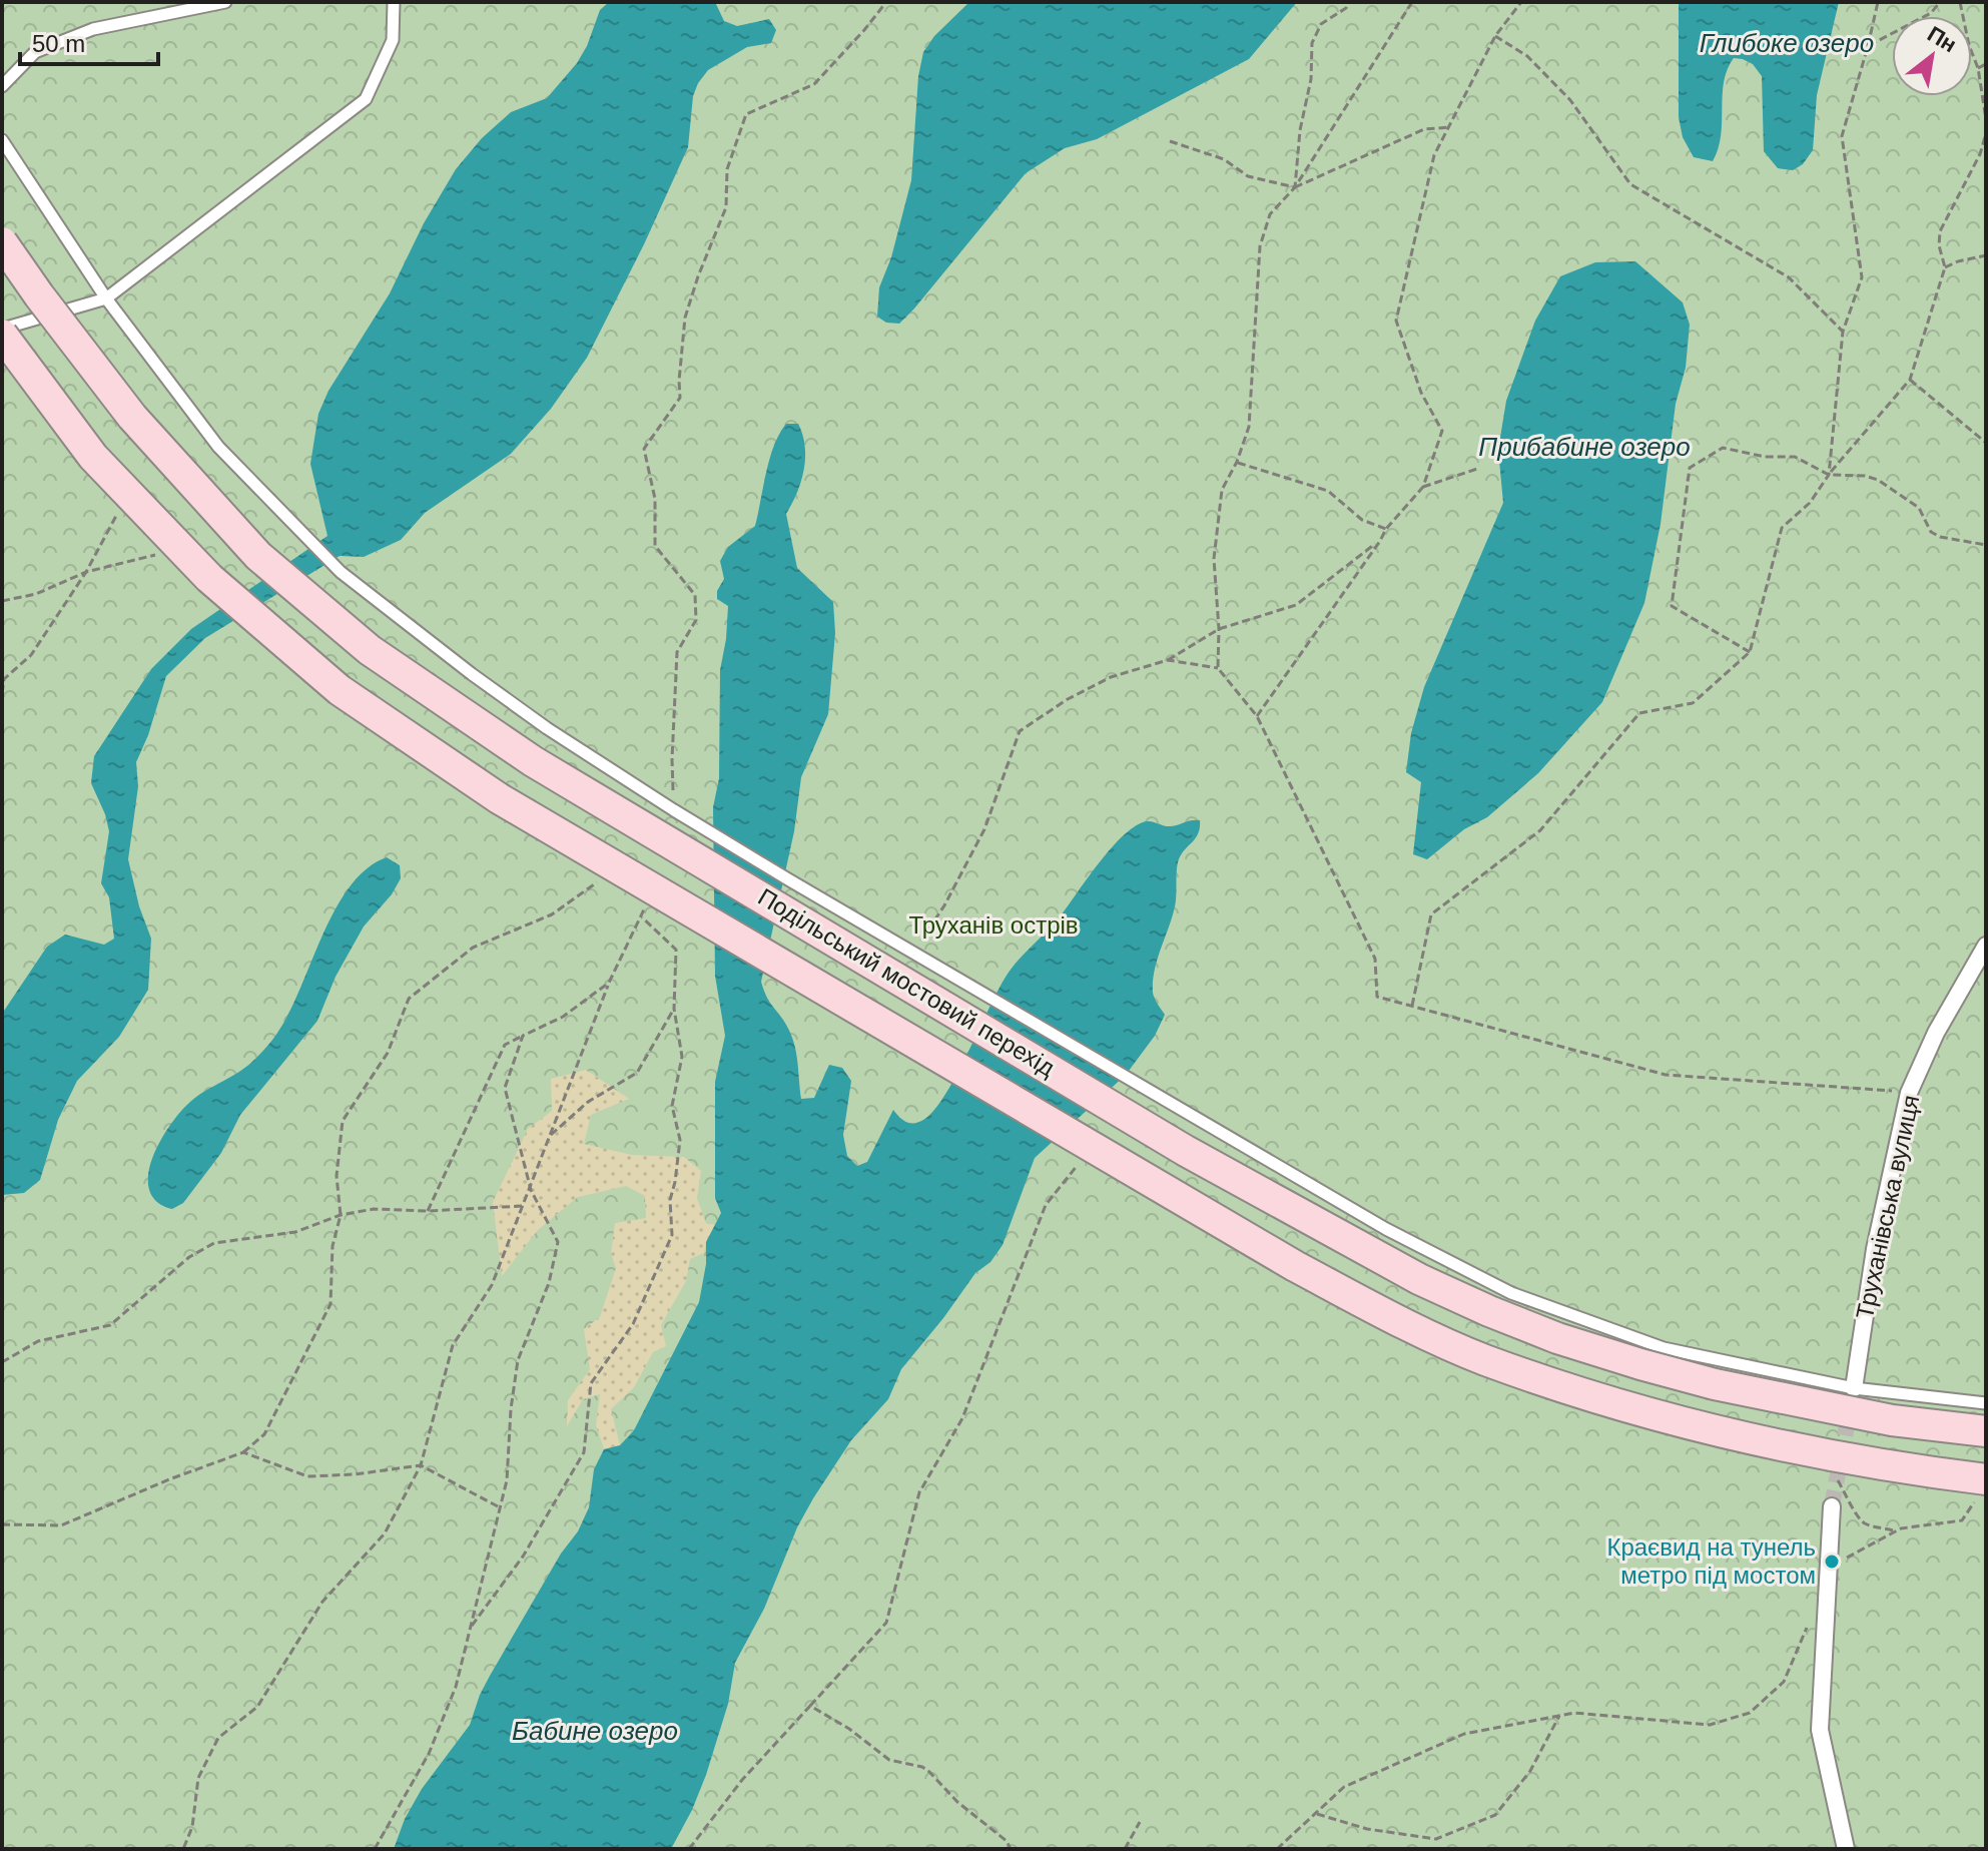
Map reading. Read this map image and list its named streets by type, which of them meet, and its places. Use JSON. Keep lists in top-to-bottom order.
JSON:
{
  "streets": {
    "main road": ["Подільський мостовий перехід"],
    "street": ["Труханівська вулиця"]
  },
  "water": ["Глибоке озеро", "Прибабине озеро", "Бабине озеро"],
  "parks": ["Труханів острів"],
  "places": ["Краєвид на тунель метро під мостом"],
  "scale_bar": "50 m",
  "north": "top right"
}
